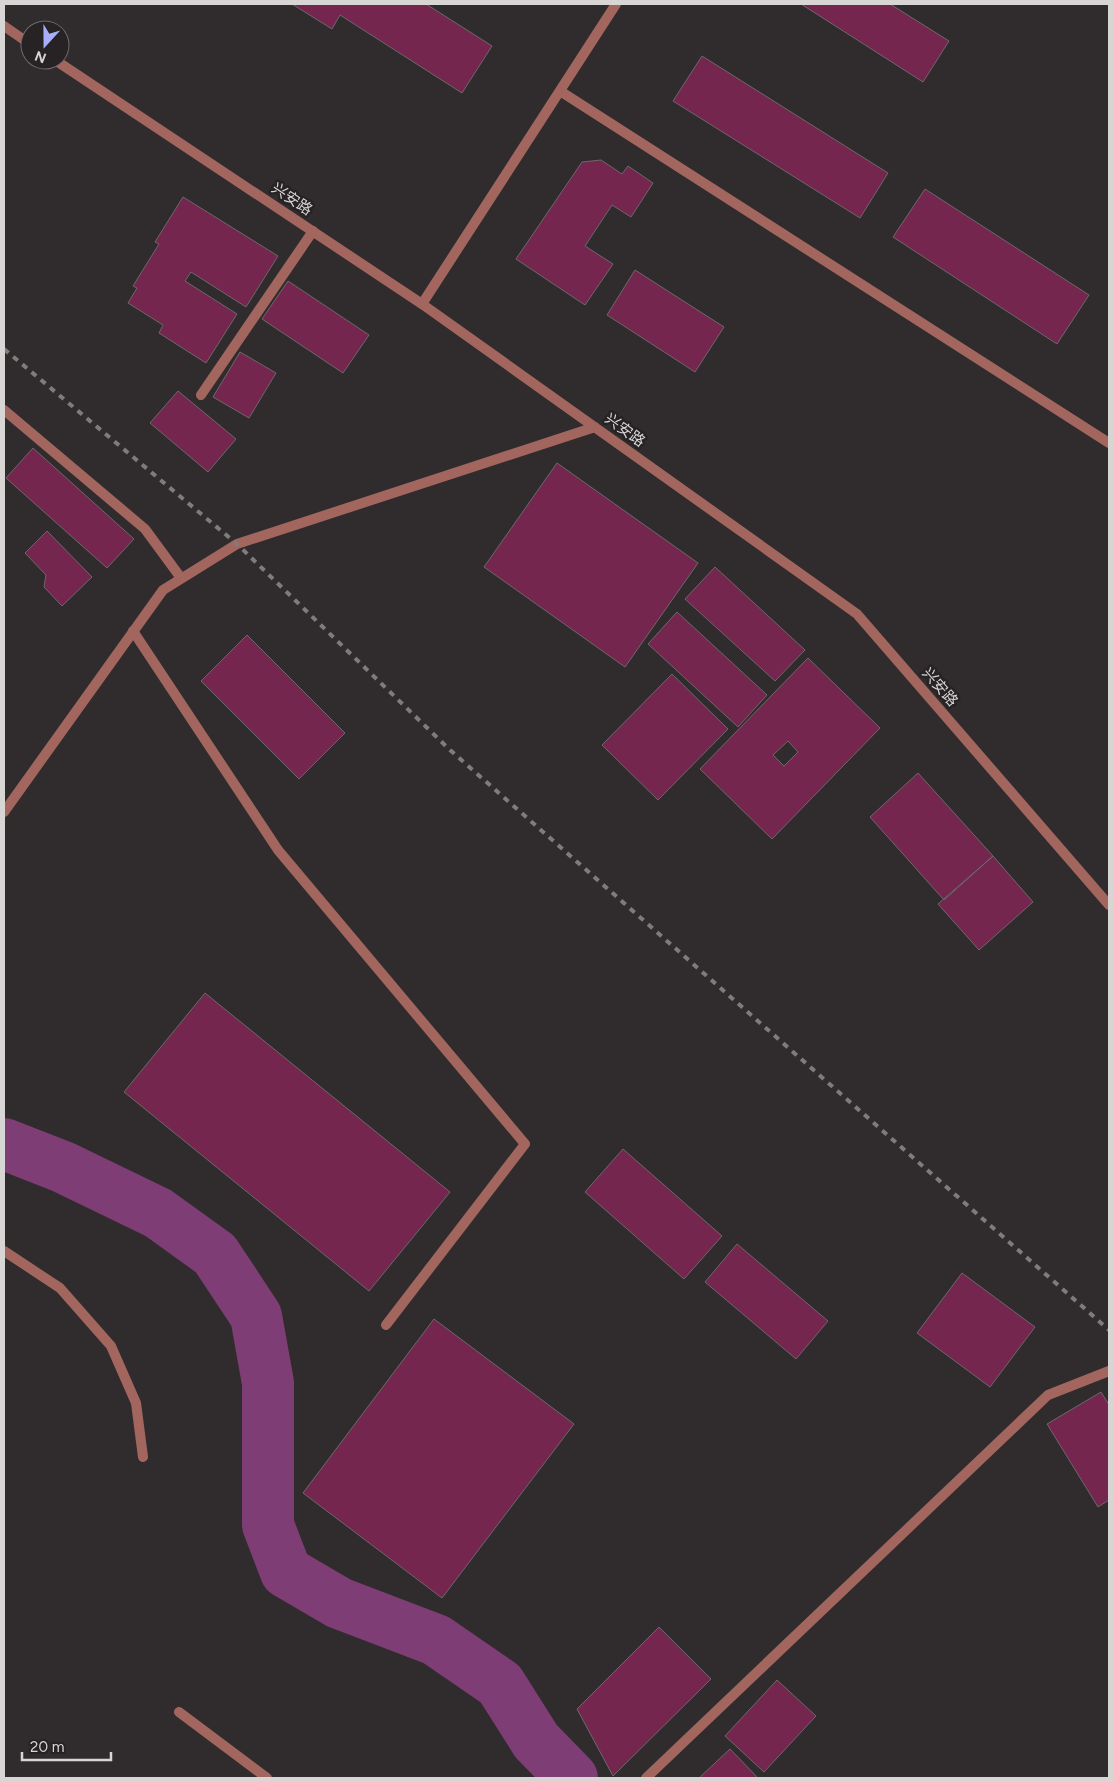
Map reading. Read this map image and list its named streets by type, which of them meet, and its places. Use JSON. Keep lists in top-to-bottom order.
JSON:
{
  "streets": {
    "street": ["兴安路"]
  },
  "scale_bar": "20 m",
  "north": "bottom"
}
